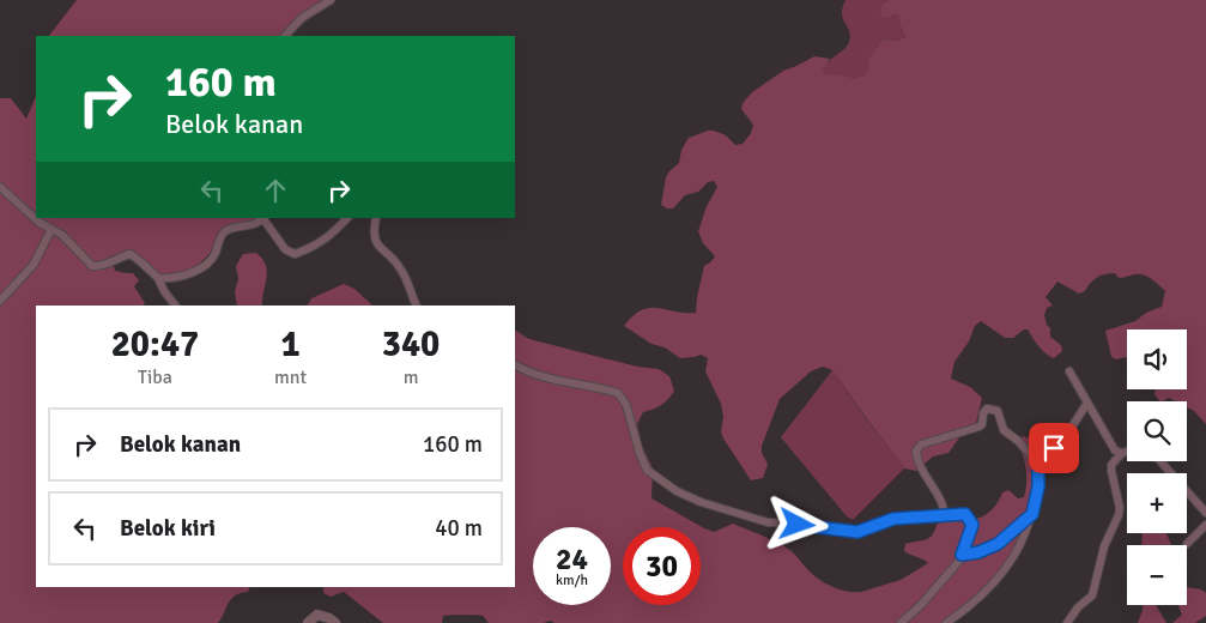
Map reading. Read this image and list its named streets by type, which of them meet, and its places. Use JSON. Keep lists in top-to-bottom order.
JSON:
{
  "page": {
    "turn": ["160 m", "Belok kanan"],
    "eta": [
      "20:47",
      "Tiba",
      "1",
      "mnt",
      "340",
      "m"
    ],
    "map_buttons": ["+", "−"],
    "list": [
      {
        "name": "Belok kanan",
        "value": "160 m"
      },
      {
        "name": "Belok kiri",
        "value": "40 m"
      }
    ],
    "speed": "24 km/h",
    "limit": "30"
  }
}
